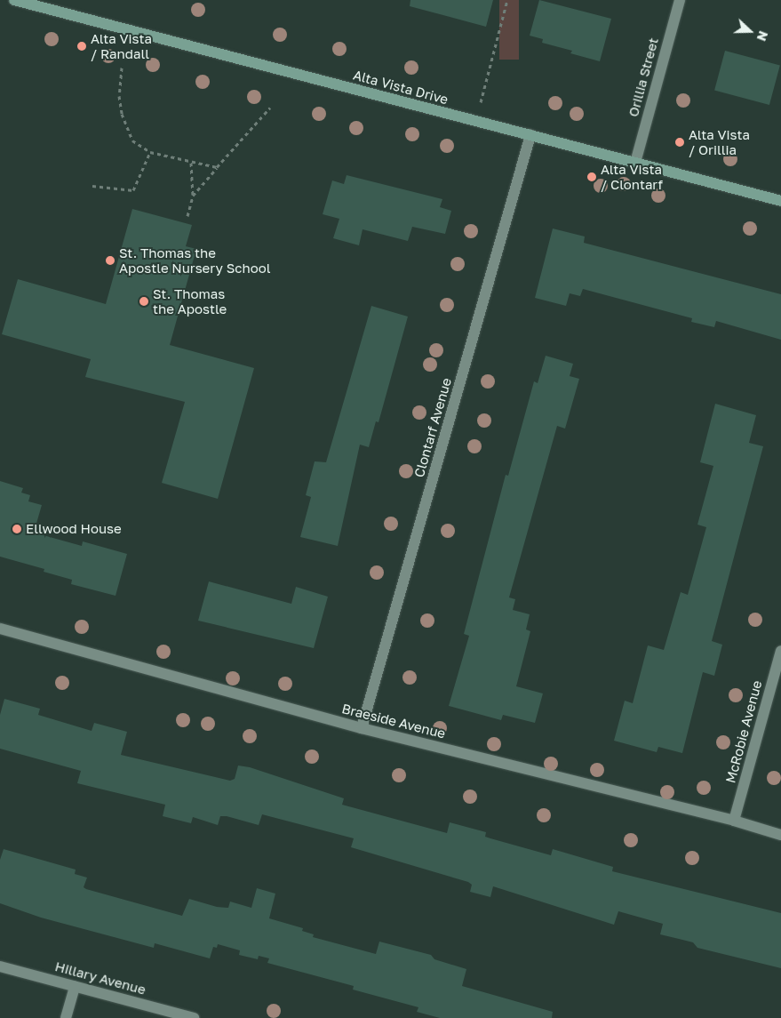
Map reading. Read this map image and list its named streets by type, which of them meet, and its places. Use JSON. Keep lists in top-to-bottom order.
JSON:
{
  "streets": {
    "street": [
      "Orillia Street",
      "Alta Vista Drive",
      "Clontarf Avenue",
      "Braeside Avenue",
      "McRobie Avenue",
      "Hillary Avenue"
    ]
  },
  "crossings": [
    ["Orillia Street", "Alta Vista Drive"],
    ["Alta Vista Drive", "Clontarf Avenue"],
    ["Clontarf Avenue", "Braeside Avenue"],
    ["Braeside Avenue", "McRobie Avenue"]
  ],
  "places": [
    "Alta Vista / Randall",
    "Alta Vista / Orillia",
    "Alta Vista / Clontarf",
    "St. Thomas the Apostle Nursery School",
    "St. Thomas the Apostle",
    "Ellwood House"
  ],
  "north": "right"
}
